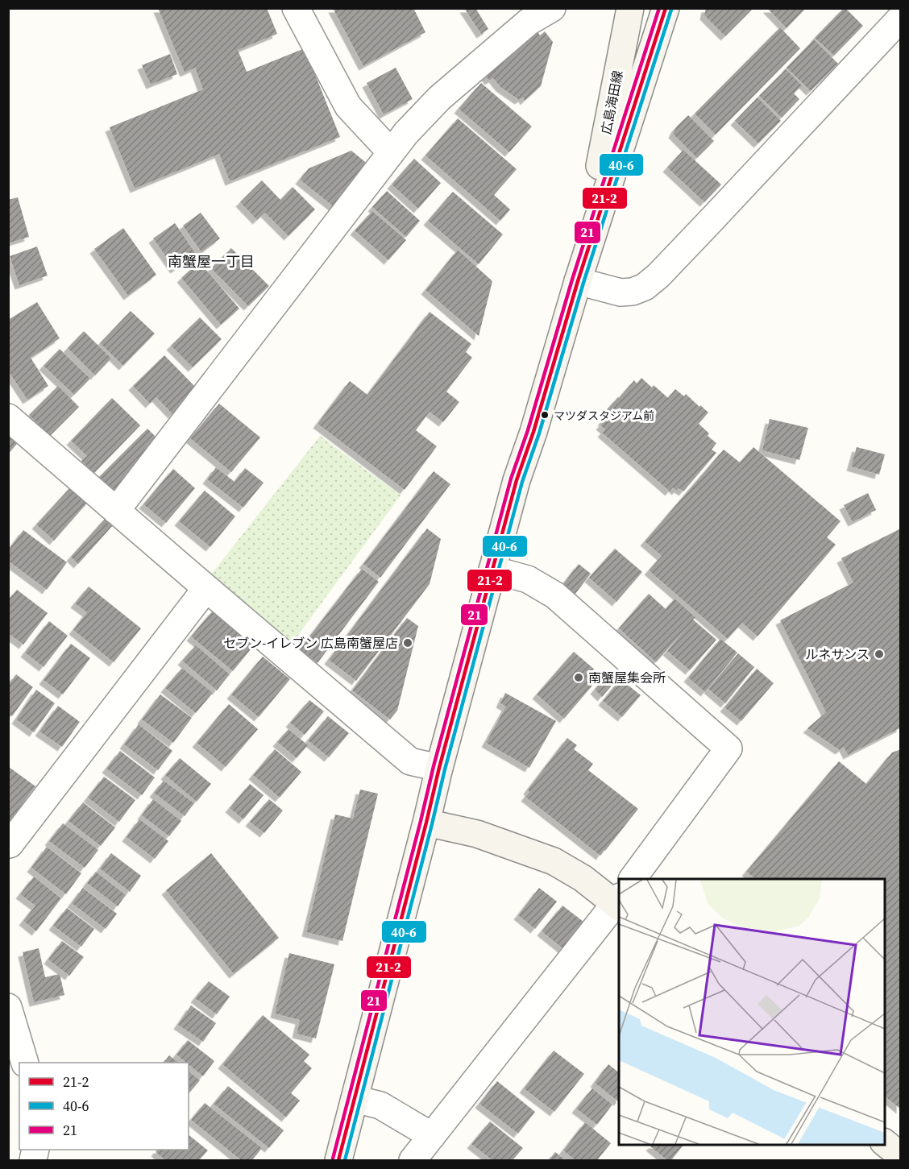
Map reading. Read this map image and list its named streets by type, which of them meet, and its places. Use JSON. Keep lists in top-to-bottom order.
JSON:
{
  "streets": {
    "main road": ["広島海田線"]
  },
  "districts": ["南蟹屋一丁目"],
  "places": [
    "マツダスタジアム前",
    "セブン-イレブン 広島南蟹屋店",
    "ルネサンス",
    "南蟹屋集会所"
  ],
  "lines": ["transit line 21-2", "transit line 21", "transit line 40-6"],
  "legend": ["21-2", "40-6", "21"]
}
